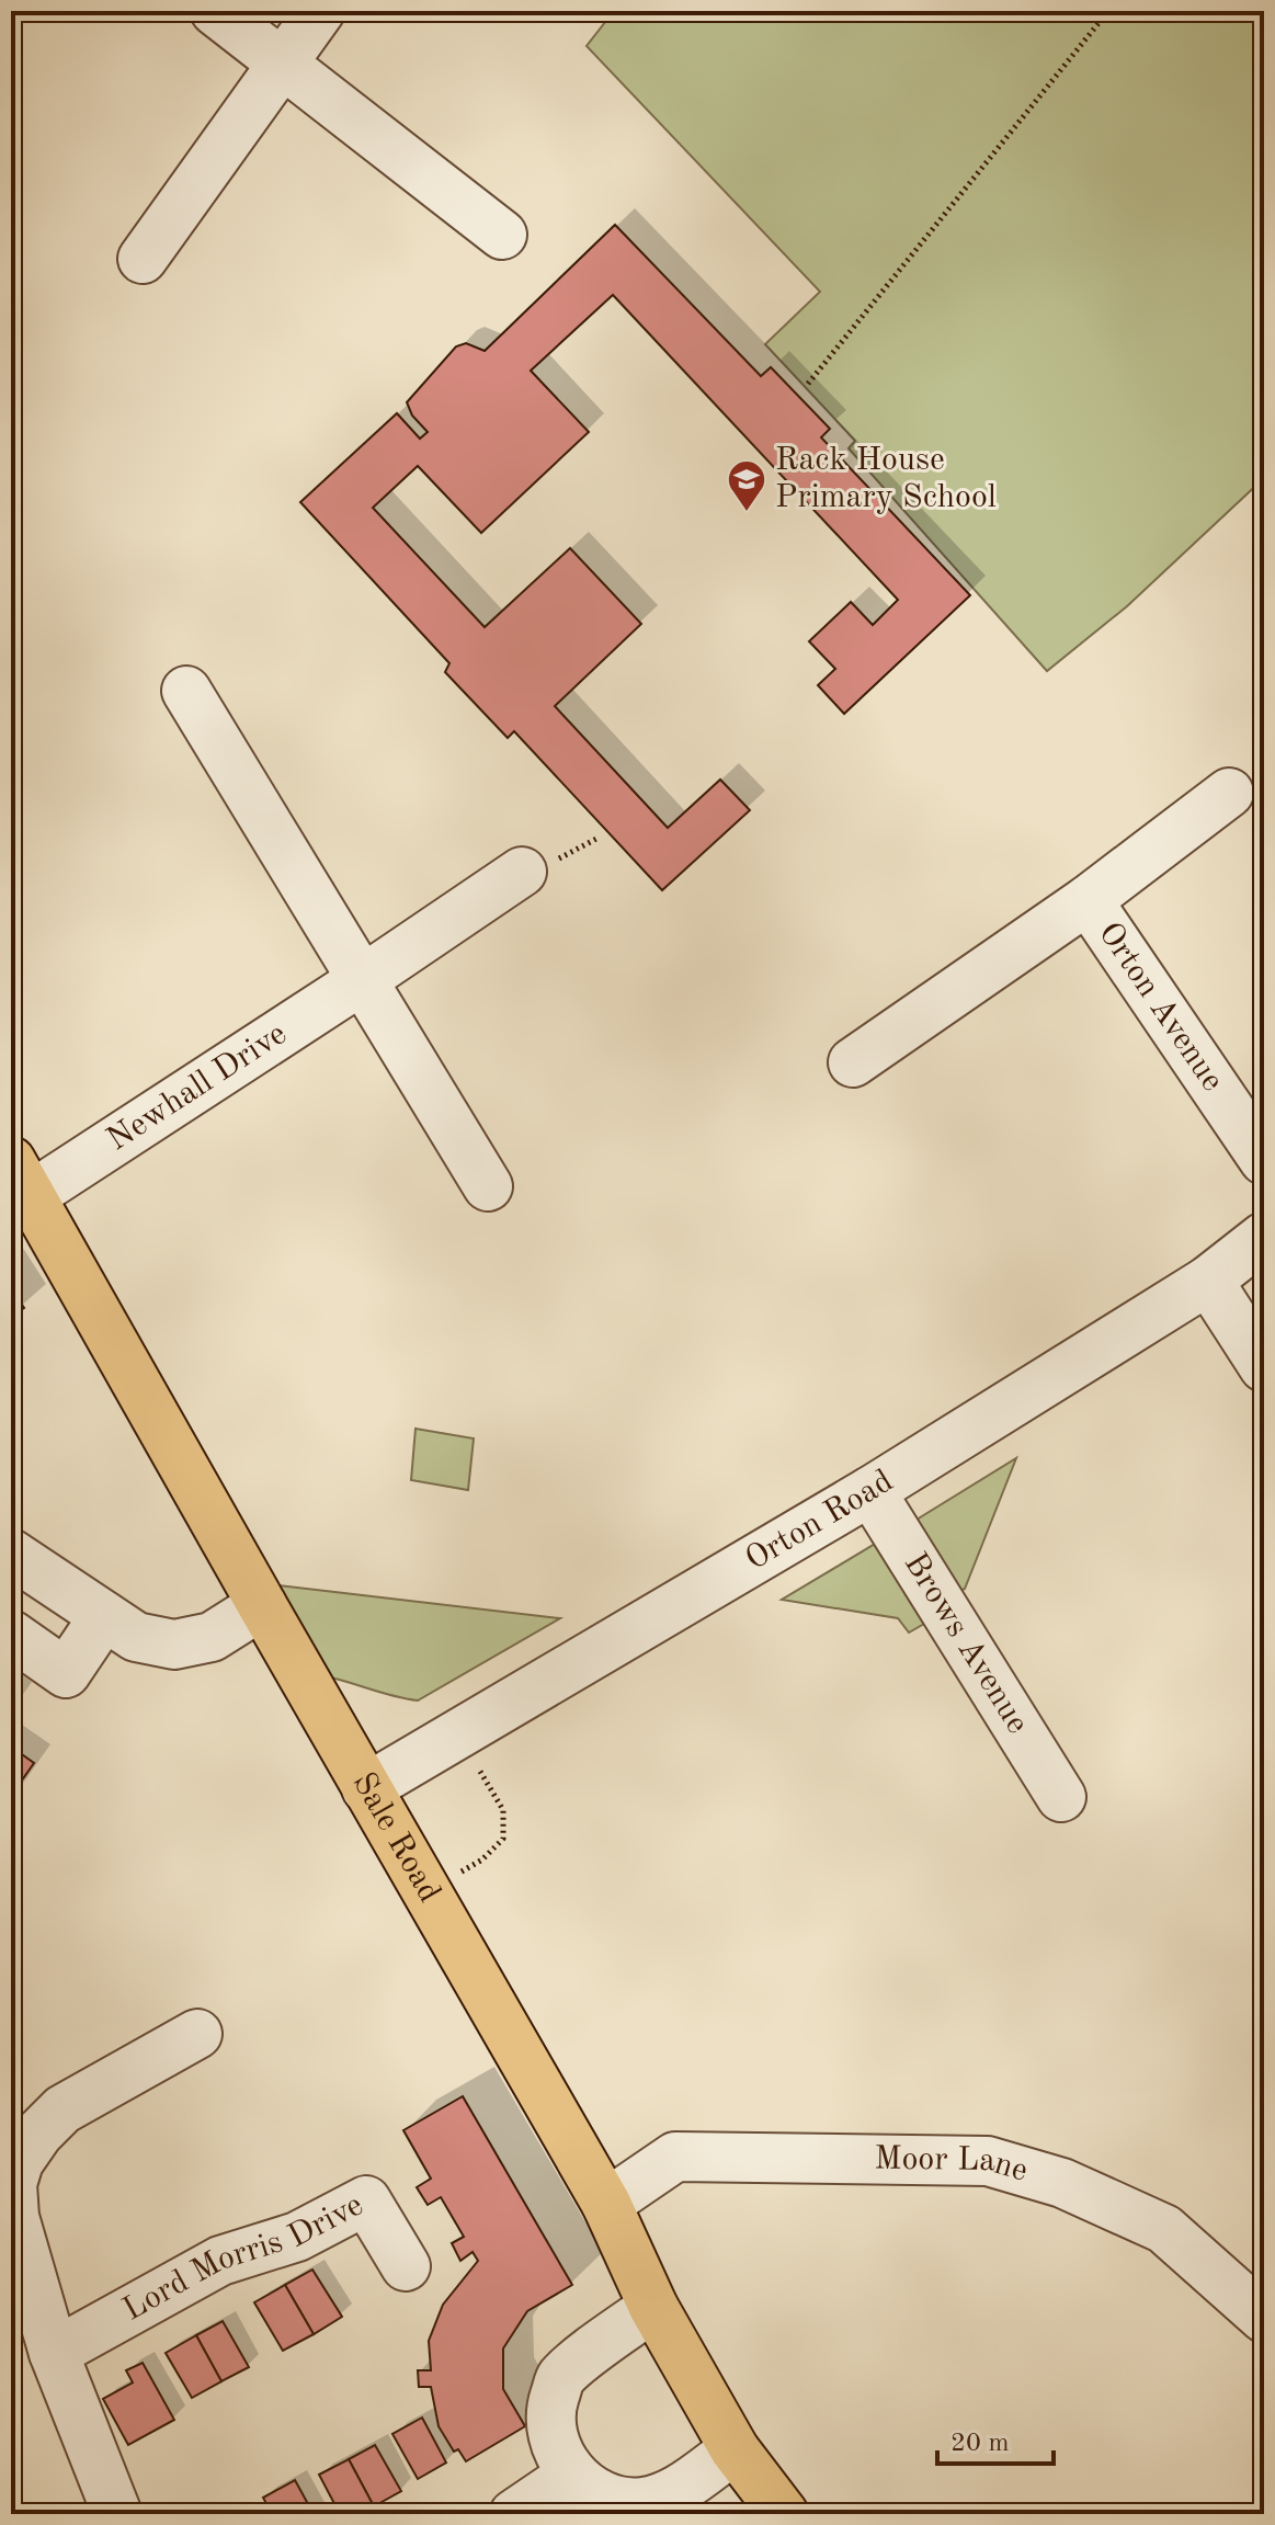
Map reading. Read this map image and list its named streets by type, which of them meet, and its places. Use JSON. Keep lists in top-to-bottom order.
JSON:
{
  "streets": {
    "main road": ["Sale Road"],
    "street": [
      "Orton Avenue",
      "Newhall Drive",
      "Orton Road",
      "Brows Avenue",
      "Moor Lane",
      "Lord Morris Drive"
    ]
  },
  "crossings": [
    ["Newhall Drive", "Sale Road"],
    ["Orton Road", "Brows Avenue"],
    ["Orton Road", "Sale Road"],
    ["Sale Road", "Moor Lane"]
  ],
  "places": {
    "school or university": ["Rack House Primary School"]
  },
  "scale_bar": "20 m"
}
